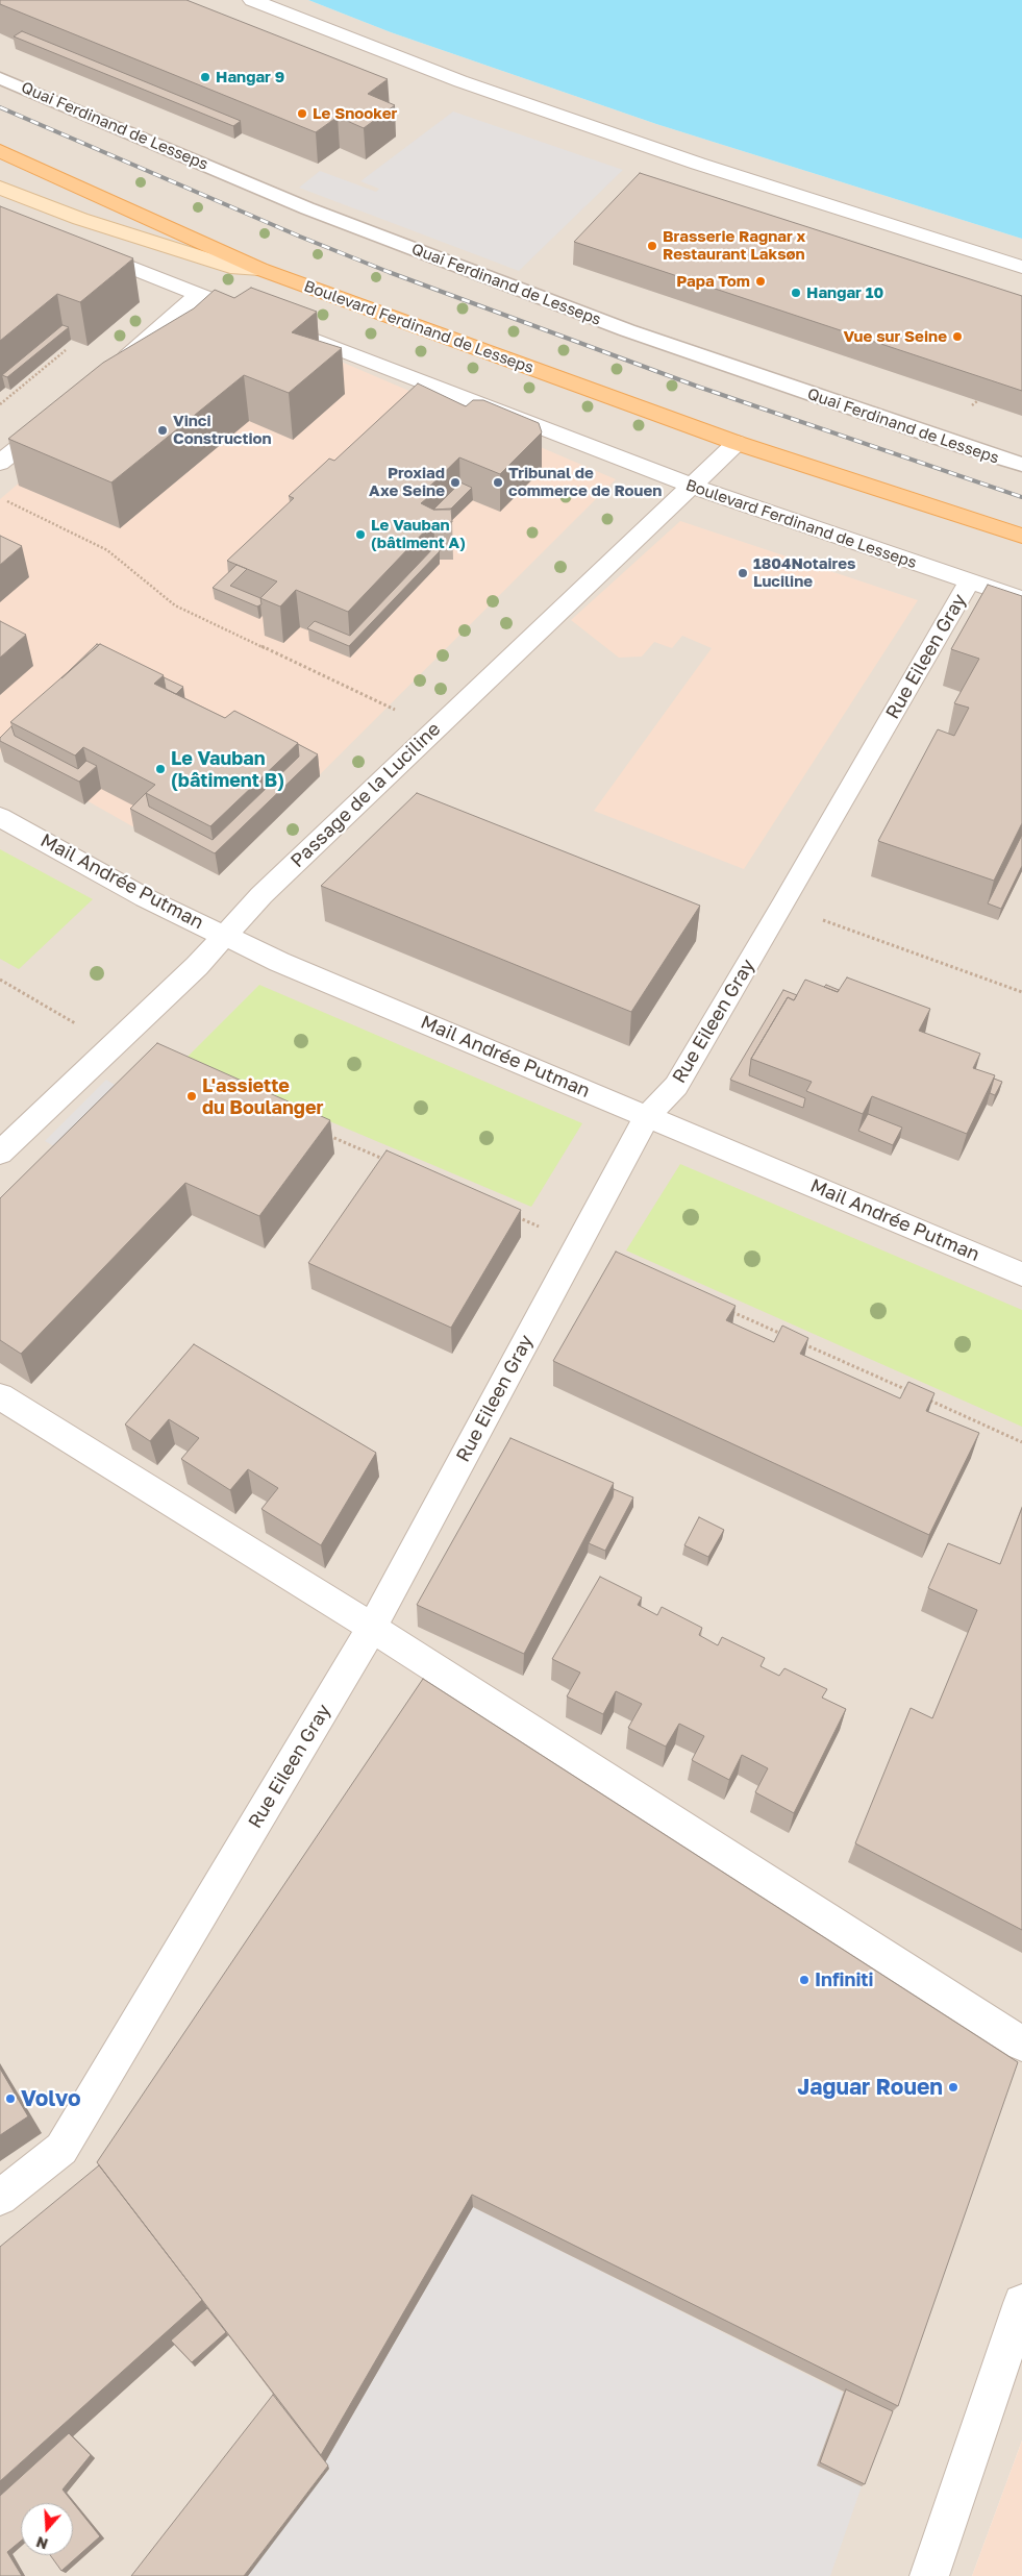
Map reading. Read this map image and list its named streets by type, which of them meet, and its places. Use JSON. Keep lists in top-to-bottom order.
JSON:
{
  "streets": {
    "main road": ["Boulevard Ferdinand de Lesseps"],
    "street": ["Rue Eileen Gray", "Passage de la Luciline", "Mail Andrée Putman"],
    "lane": ["Quai Ferdinand de Lesseps"]
  },
  "crossings": [
    ["Boulevard Ferdinand de Lesseps", "Rue Eileen Gray"],
    ["Boulevard Ferdinand de Lesseps", "Passage de la Luciline"],
    ["Rue Eileen Gray", "Mail Andrée Putman"],
    ["Passage de la Luciline", "Mail Andrée Putman"]
  ],
  "places": [
    "Hangar 9",
    "Le Snooker",
    "Brasserie Ragnar x Restaurant Laksøn",
    "Papa Tom",
    "Hangar 10",
    "Vue sur Seine",
    "Vinci Construction",
    "Proxiad Axe Seine",
    "Tribunal de commerce de Rouen",
    "Le Vauban (bâtiment A)",
    "1804Notaires Luciline",
    "Le Vauban (bâtiment B)",
    "L'assiette du Boulanger",
    "Infiniti",
    "Jaguar Rouen",
    "Volvo"
  ],
  "north": "bottom"
}
